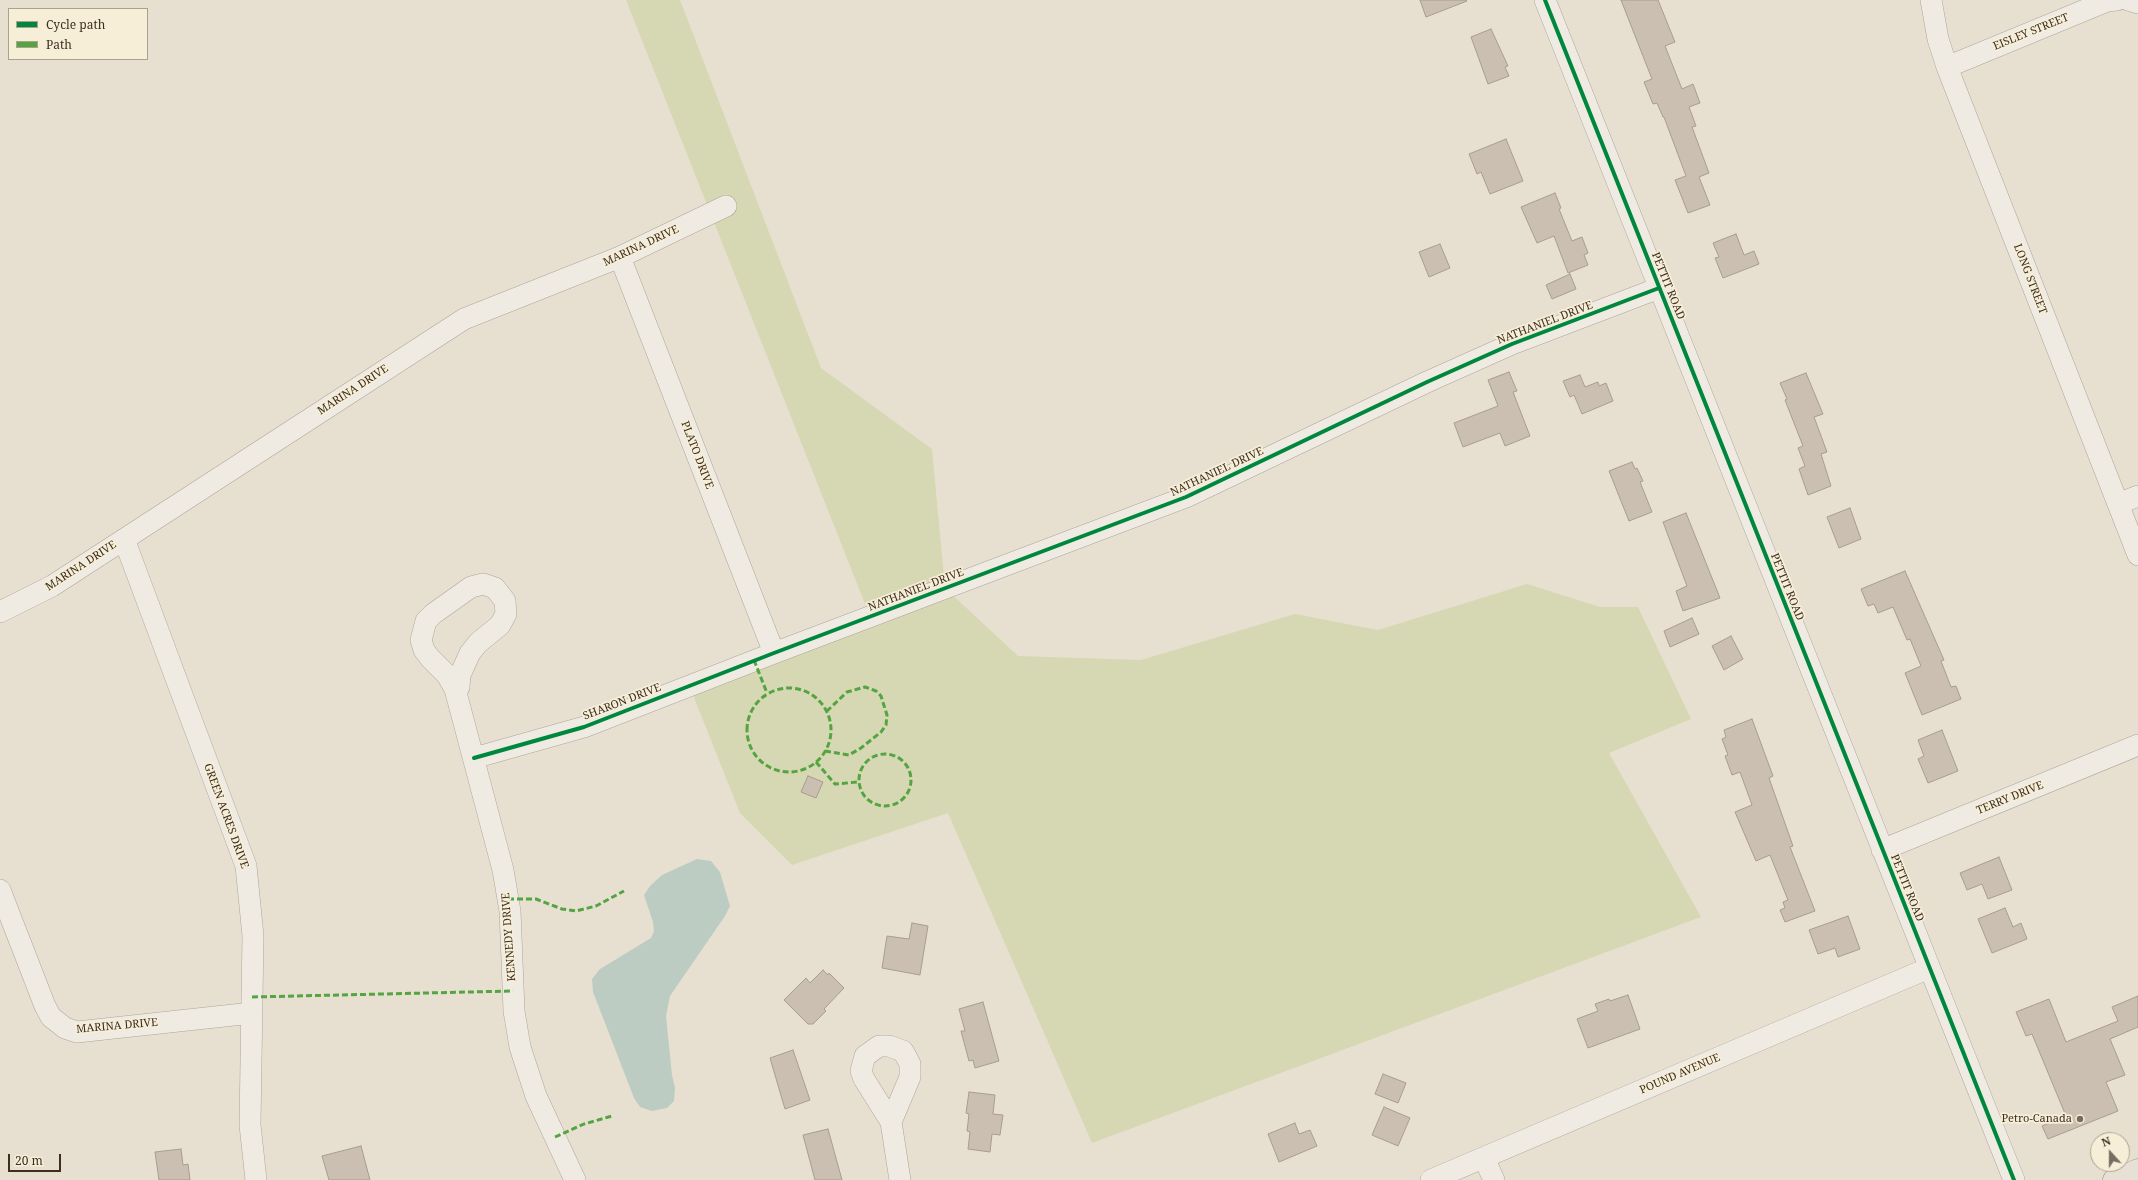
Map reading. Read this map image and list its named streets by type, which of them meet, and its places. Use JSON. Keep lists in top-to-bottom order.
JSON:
{
  "streets": {
    "street": [
      "EISLEY STREET",
      "MARINA DRIVE",
      "LONG STREET",
      "PETTIT ROAD",
      "NATHANIEL DRIVE",
      "PLATO DRIVE",
      "SHARON DRIVE",
      "TERRY DRIVE",
      "GREEN ACRES DRIVE",
      "KENNEDY DRIVE",
      "POUND AVENUE"
    ]
  },
  "crossings": [
    ["EISLEY STREET", "LONG STREET"],
    ["MARINA DRIVE", "PLATO DRIVE"],
    ["MARINA DRIVE", "GREEN ACRES DRIVE"],
    ["PETTIT ROAD", "NATHANIEL DRIVE"],
    ["PETTIT ROAD", "TERRY DRIVE"],
    ["PETTIT ROAD", "POUND AVENUE"],
    ["NATHANIEL DRIVE", "PLATO DRIVE"],
    ["NATHANIEL DRIVE", "SHARON DRIVE"],
    ["PLATO DRIVE", "SHARON DRIVE"],
    ["SHARON DRIVE", "KENNEDY DRIVE"]
  ],
  "places": ["Petro-Canada"],
  "legend": ["Cycle path", "Path"],
  "scale_bar": "20 m",
  "north": "top"
}
